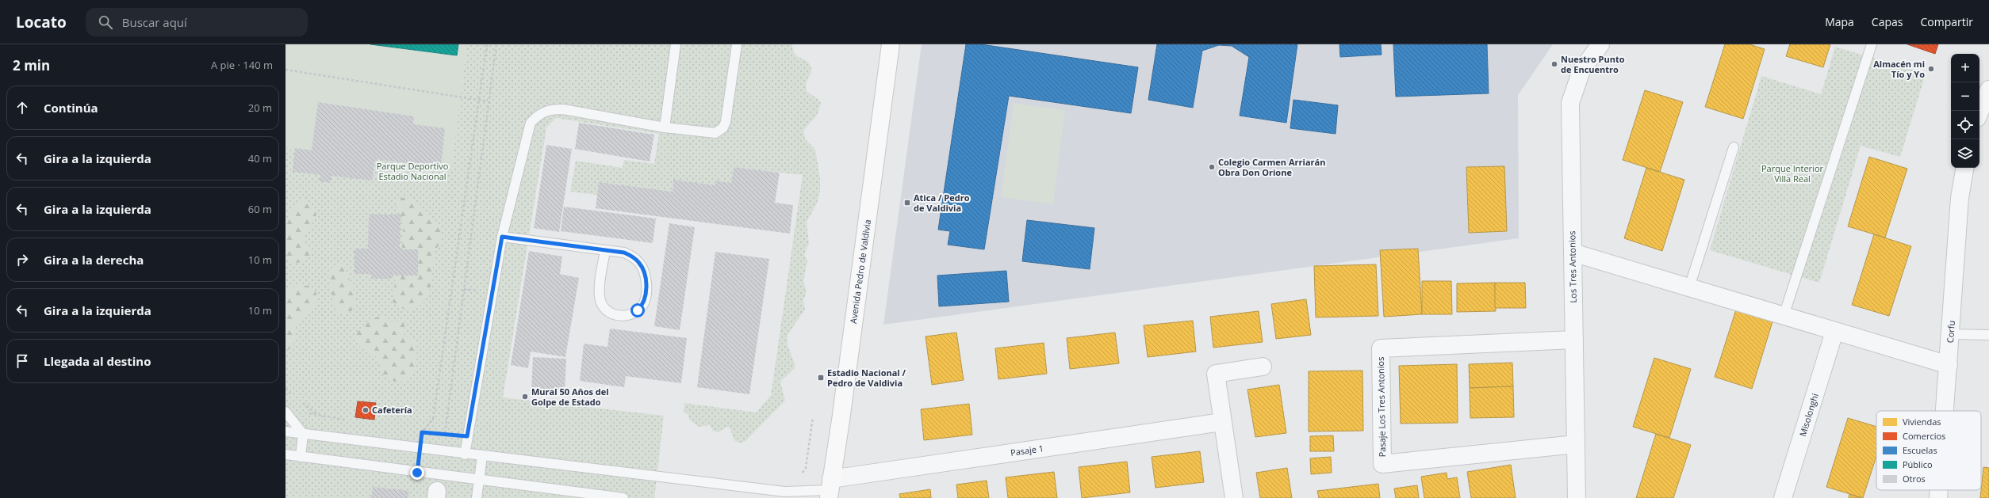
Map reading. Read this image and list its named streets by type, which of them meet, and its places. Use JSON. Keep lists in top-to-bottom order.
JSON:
{
  "streets": {
    "main road": ["Avenida Pedro de Valdivia"],
    "street": [
      "Los Tres Antonios",
      "Corfu",
      "Pasaje Los Tres Antonios",
      "Misolonghi",
      "Pasaje 1"
    ]
  },
  "crossings": [
    ["Los Tres Antonios", "Pasaje Los Tres Antonios"],
    ["Avenida Pedro de Valdivia", "Pasaje 1"]
  ],
  "parks": ["Parque Deportivo Estadio Nacional", "Parque Interior Villa Real"],
  "places": {
    "other": [
      "Nuestro Punto de Encuentro",
      "Almacén mi Tío y Yo",
      "Colegio Carmen Arriarán Obra Don Orione",
      "Mural 50 Años del Golpe de Estado",
      "Cafetería"
    ],
    "transit": ["Atica / Pedro de Valdivia", "Estadio Nacional / Pedro de Valdivia"]
  },
  "legend": [
    "Viviendas",
    "Comercios",
    "Escuelas",
    "Público",
    "Otros"
  ],
  "page": {
    "header": "Locato",
    "search": "Buscar aquí",
    "nav": ["Mapa", "Capas", "Compartir"],
    "heading": ["2 min", "A pie · 140 m"],
    "map_buttons": ["+", "−"],
    "list": [
      ["Continúa", "20 m"],
      ["Gira a la izquierda", "40 m"],
      ["Gira a la izquierda", "60 m"],
      ["Gira a la derecha", "10 m"],
      ["Gira a la izquierda", "10 m"],
      "Llegada al destino"
    ]
  }
}
